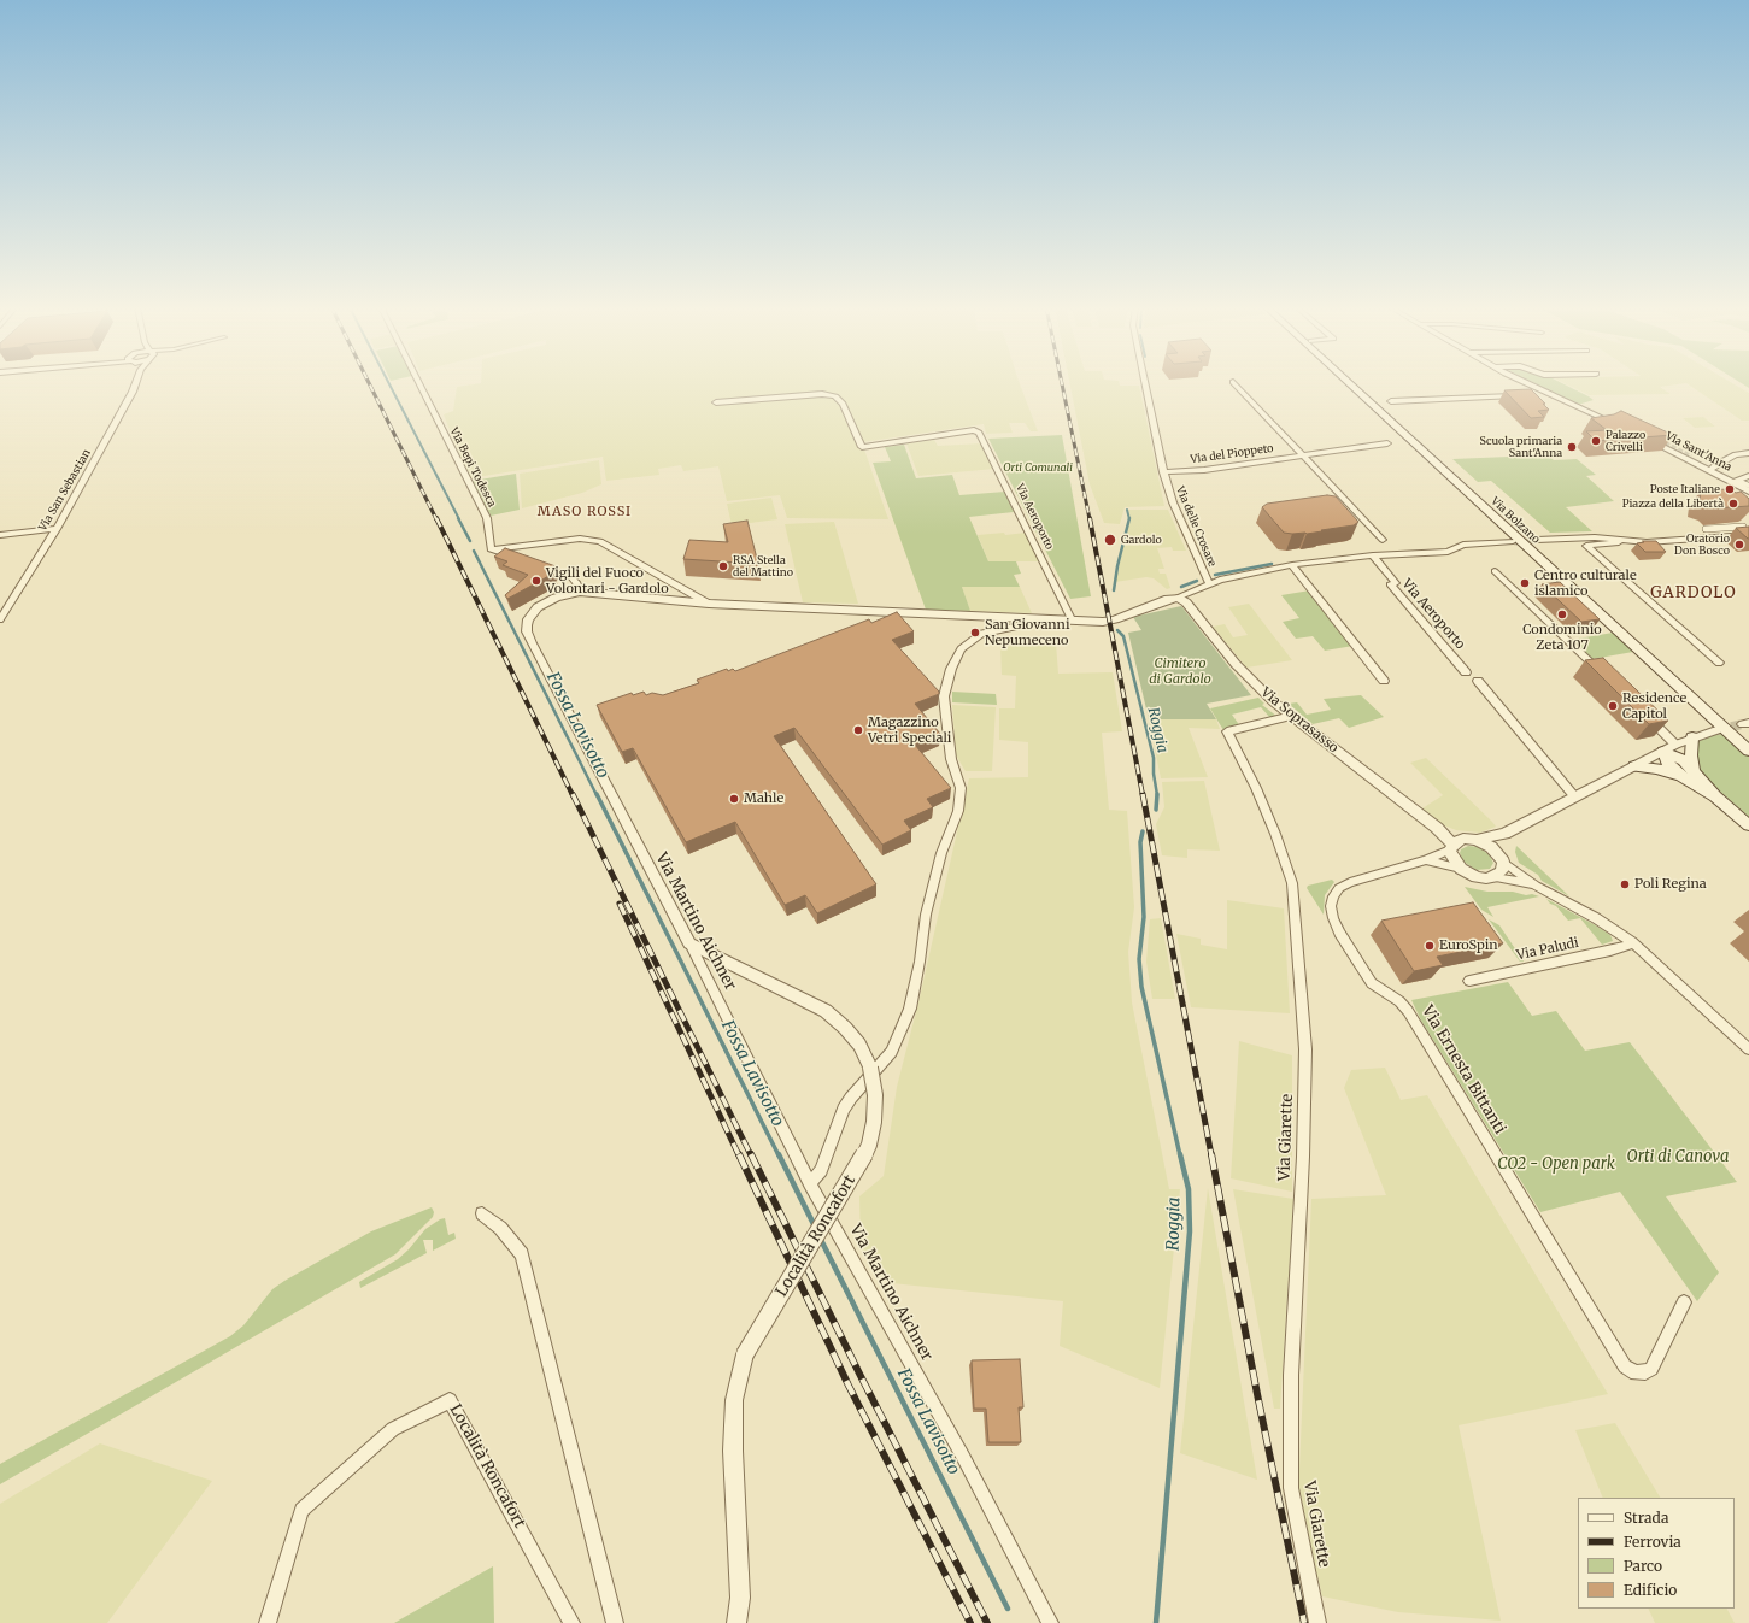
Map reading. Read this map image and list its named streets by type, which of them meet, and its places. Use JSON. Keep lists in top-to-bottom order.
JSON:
{
  "streets": {
    "main road": ["Via Bolzano"],
    "street": [
      "Via Sant'Anna",
      "Via del Pioppeto",
      "Via Bepi Todesca",
      "Via San Sebastian",
      "Via Aeroporto",
      "Via delle Crosare",
      "Via Soprasasso",
      "Via Martino Aichner",
      "Via Paludi",
      "Via Ernesta Bittanti",
      "Via Giarette",
      "Località Roncafort"
    ]
  },
  "crossings": [
    ["Via del Pioppeto", "Via delle Crosare"],
    ["Via Soprasasso", "Via Ernesta Bittanti"],
    ["Via Soprasasso", "Via Giarette"],
    ["Via Martino Aichner", "Località Roncafort"]
  ],
  "districts": ["MASO ROSSI", "GARDOLO"],
  "water": ["Fossa Lavisotto", "Roggia"],
  "parks": [
    "Orti Comunali",
    "Cimitero di Gardolo",
    "Orti di Canova",
    "CO2 - Open park"
  ],
  "places": [
    "Palazzo Crivelli",
    "Scuola primaria Sant'Anna",
    "Poste Italiane",
    "Piazza della Libertà",
    "Gardolo",
    "Oratorio Don Bosco",
    "RSA Stella del Mattino",
    "Vigili del Fuoco Volontari - Gardolo",
    "Centro culturale islamico",
    "Condominio Zeta 107",
    "San Giovanni Nepumeceno",
    "Residence Capitol",
    "Magazzino Vetri Speciali",
    "Mahle",
    "Poli Regina",
    "EuroSpin"
  ],
  "legend": [
    "Strada",
    "Ferrovia",
    "Parco",
    "Edificio"
  ]
}
